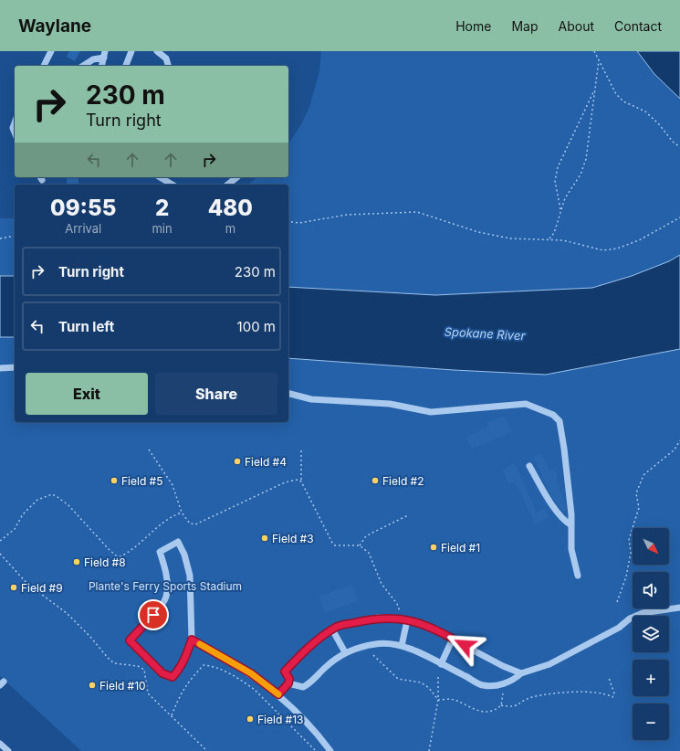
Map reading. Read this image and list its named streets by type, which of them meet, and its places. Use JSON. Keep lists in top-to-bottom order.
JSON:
{
  "water": ["Spokane River"],
  "parks": ["Plante's Ferry Sports Stadium"],
  "places": [
    "Field #4",
    "Field #5",
    "Field #2",
    "Field #3",
    "Field #1",
    "Field #8",
    "Field #9",
    "Field #10",
    "Field #13"
  ],
  "north": "bottom right",
  "page": {
    "header": "Waylane",
    "nav": [
      "Home",
      "Map",
      "About",
      "Contact"
    ],
    "turn": ["230 m", "Turn right"],
    "eta": [
      "09:55",
      "Arrival",
      "2",
      "min",
      "480",
      "m"
    ],
    "list": [
      {
        "name": "Turn right",
        "value": "230 m"
      },
      {
        "name": "Turn left",
        "value": "100 m"
      }
    ],
    "buttons": ["Exit", "Share"],
    "map_buttons": ["+", "−"]
  }
}
